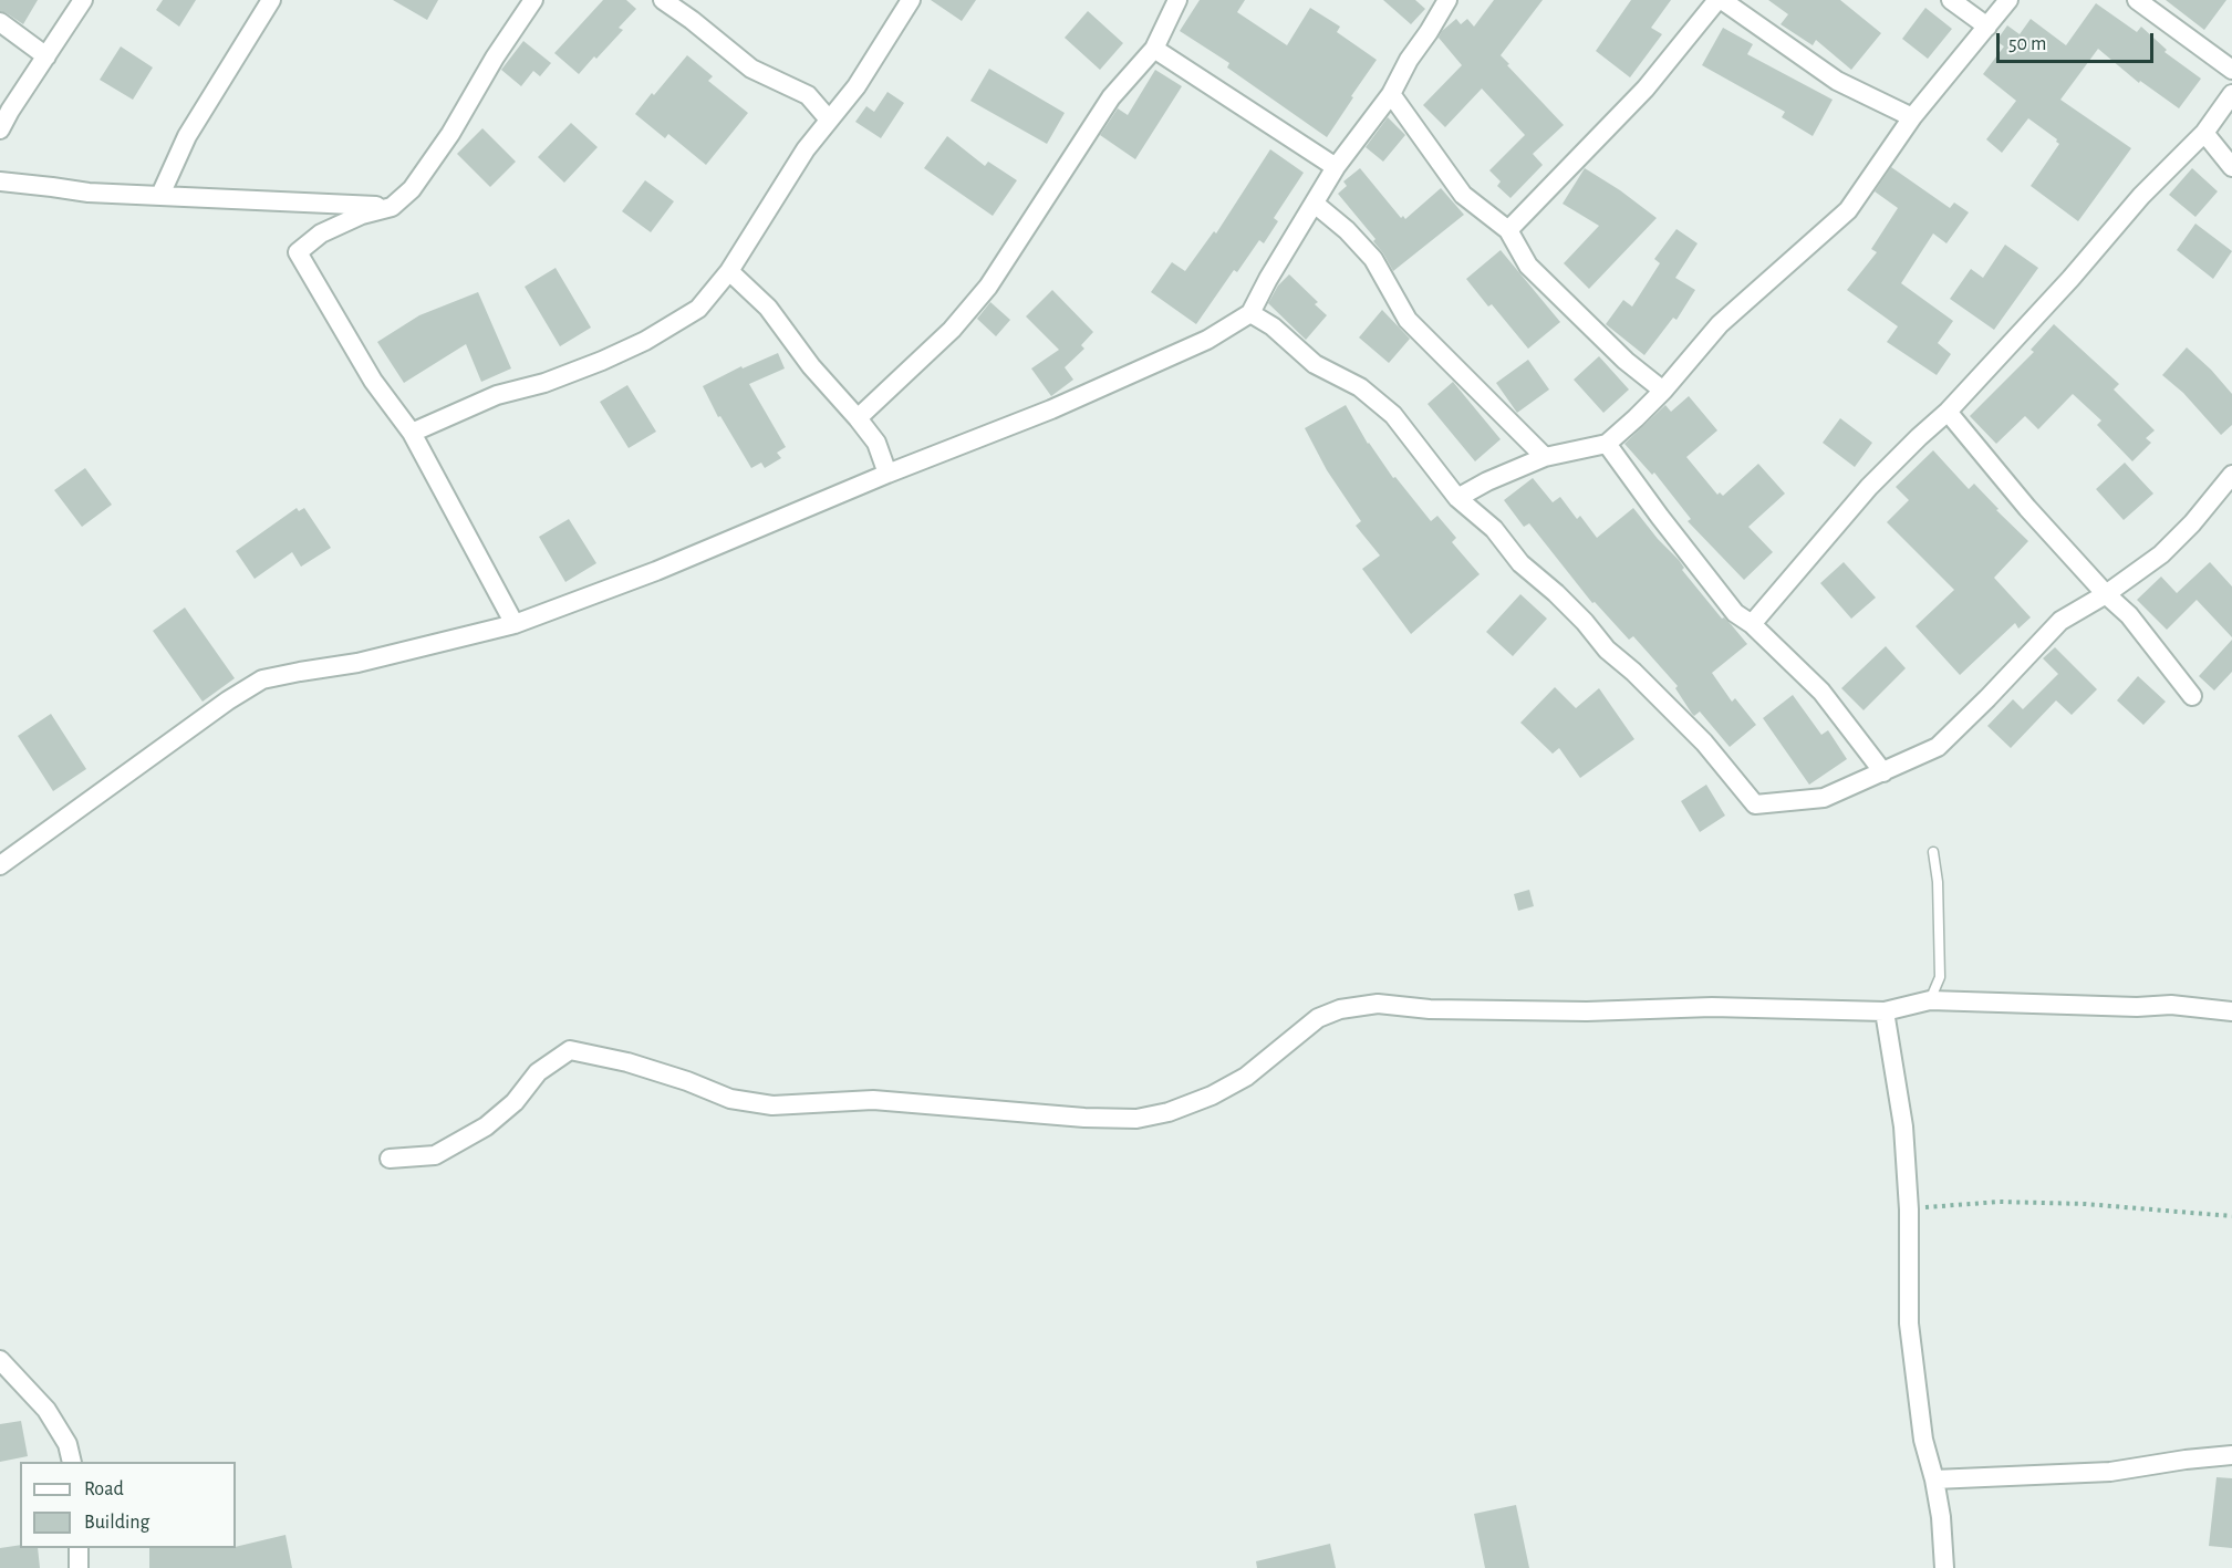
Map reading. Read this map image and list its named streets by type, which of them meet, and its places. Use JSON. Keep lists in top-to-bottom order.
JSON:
{
  "legend": ["Road", "Building"],
  "scale_bar": "50 m"
}
